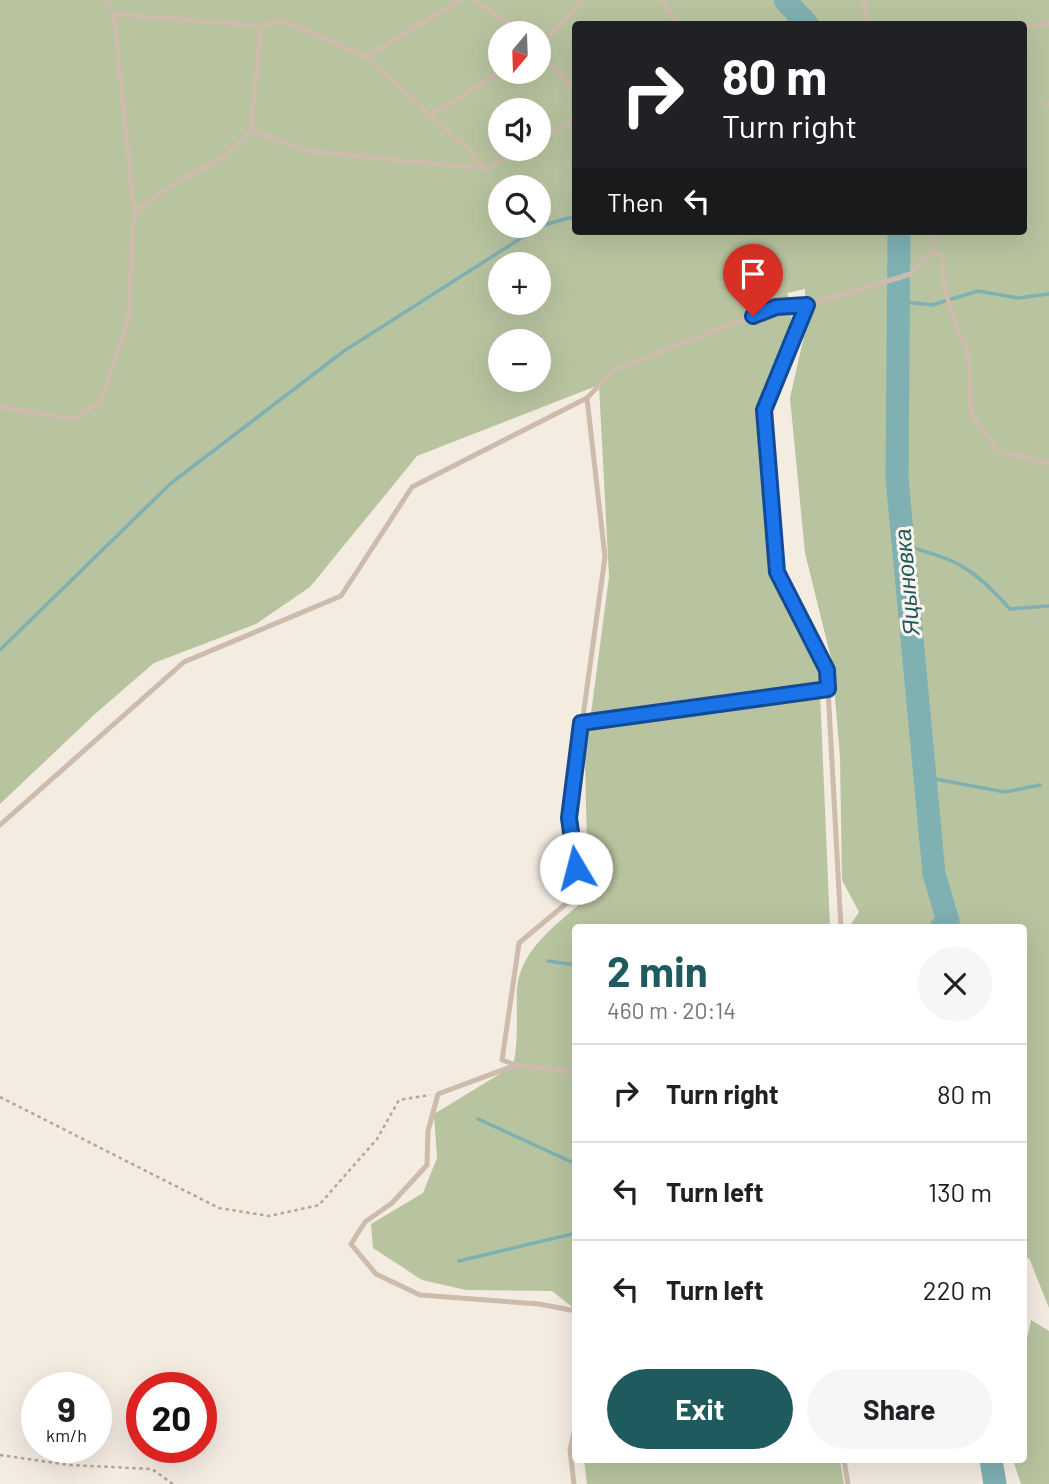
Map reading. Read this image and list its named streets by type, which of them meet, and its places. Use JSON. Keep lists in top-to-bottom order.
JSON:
{
  "water": ["Яцыновка"],
  "north": "bottom",
  "page": {
    "map_buttons": ["+", "−"],
    "turn": ["80 m", "Turn right"],
    "then": "Then",
    "heading": ["2 min", "460 m · 20:14"],
    "list": [
      {
        "name": "Turn right",
        "value": "80 m"
      },
      {
        "name": "Turn left",
        "value": "130 m"
      },
      {
        "name": "Turn left",
        "value": "220 m"
      }
    ],
    "buttons": ["Exit", "Share"],
    "speed": "9 km/h",
    "limit": "20"
  }
}
